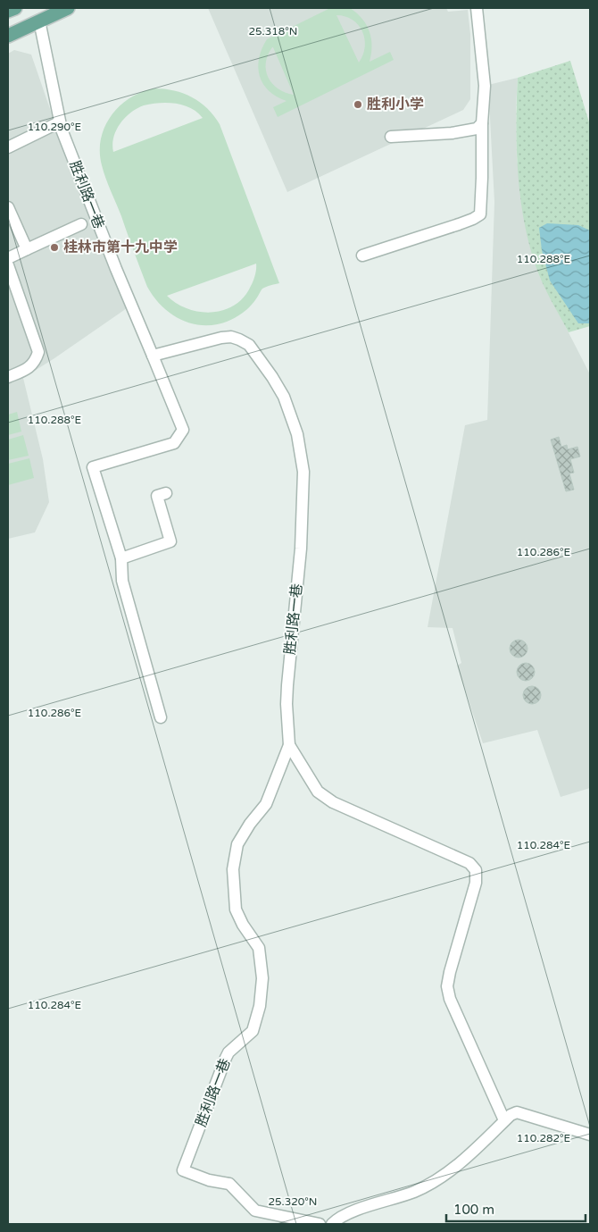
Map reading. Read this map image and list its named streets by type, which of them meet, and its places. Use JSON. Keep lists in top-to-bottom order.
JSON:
{
  "streets": {
    "street": ["胜利路一巷"]
  },
  "places": ["胜利小学", "桂林市第十九中学"],
  "scale_bar": "100 m",
  "coordinates": [
    "25.318°N",
    "110.290°E",
    "110.288°E",
    "110.286°E",
    "110.284°E",
    "110.282°E",
    "25.320°N"
  ]
}
